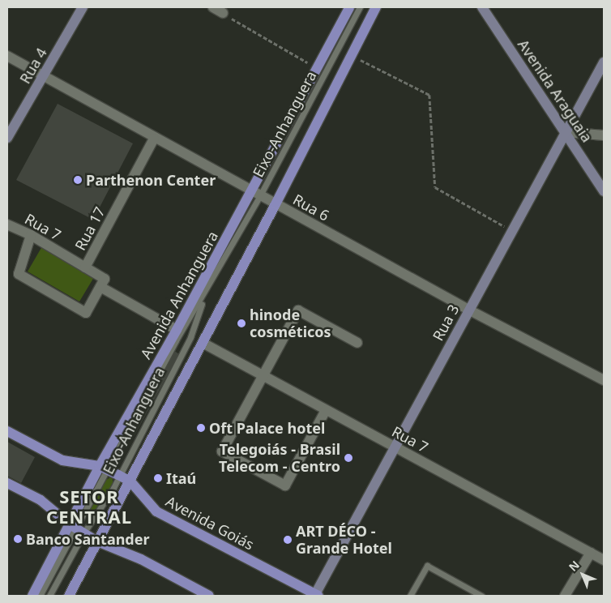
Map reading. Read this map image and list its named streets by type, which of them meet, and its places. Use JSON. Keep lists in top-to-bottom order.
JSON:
{
  "streets": {
    "main road": ["Avenida Anhanguera", "Avenida Goiás"],
    "street": [
      "Rua 4",
      "Avenida Araguaia",
      "Rua 6",
      "Rua 7",
      "Rua 17",
      "Rua 3"
    ],
    "lane": ["Eixo-Anhanguera"]
  },
  "crossings": [
    ["Rua 4", "Rua 6"],
    ["Avenida Araguaia", "Rua 3"],
    ["Eixo-Anhanguera", "Rua 6"],
    ["Eixo-Anhanguera", "Avenida Anhanguera"],
    ["Eixo-Anhanguera", "Avenida Goiás"],
    ["Rua 6", "Rua 17"],
    ["Rua 6", "Avenida Anhanguera"],
    ["Rua 6", "Rua 3"],
    ["Rua 7", "Rua 17"],
    ["Rua 7", "Rua 3"],
    ["Avenida Anhanguera", "Avenida Goiás"],
    ["Rua 3", "Avenida Goiás"]
  ],
  "districts": ["SETOR CENTRAL"],
  "places": [
    "Parthenon Center",
    "hinode cosméticos",
    "Oft Palace hotel",
    "Telegoiás - Brasil Telecom - Centro",
    "Itaú",
    "Banco Santander",
    "ART DÉCO - Grande Hotel"
  ],
  "north": "top left"
}
